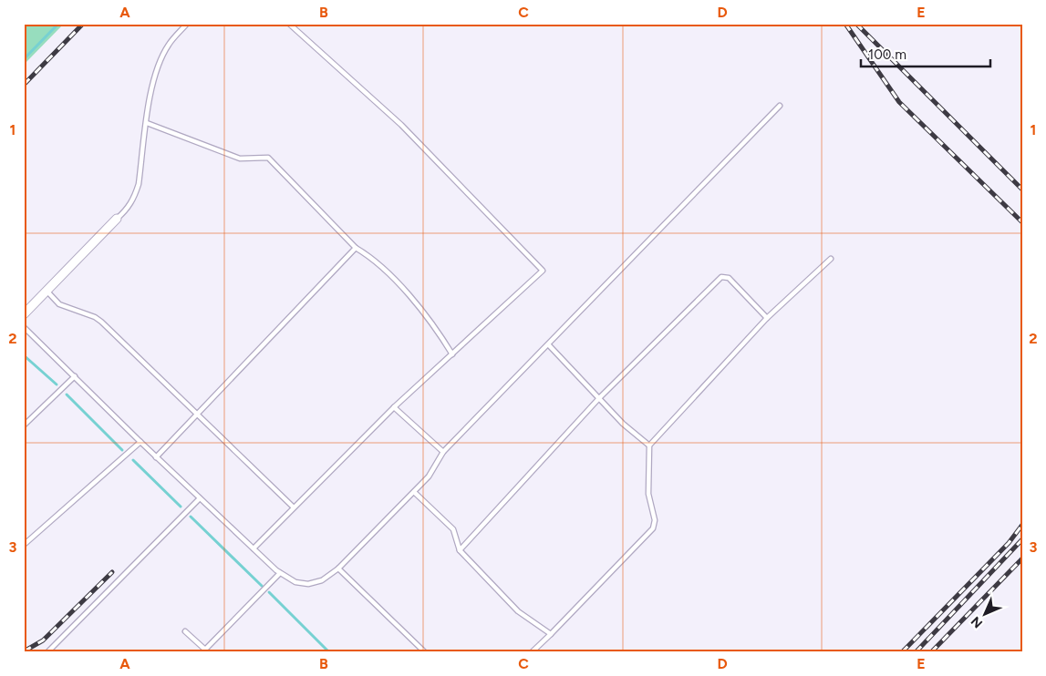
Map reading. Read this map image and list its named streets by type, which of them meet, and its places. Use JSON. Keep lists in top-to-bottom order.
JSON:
{
  "scale_bar": "100 m",
  "north": "bottom left",
  "grid": {
    "columns": [
      "A",
      "B",
      "C",
      "D",
      "E"
    ],
    "rows": ["1", "2", "3"]
  }
}
